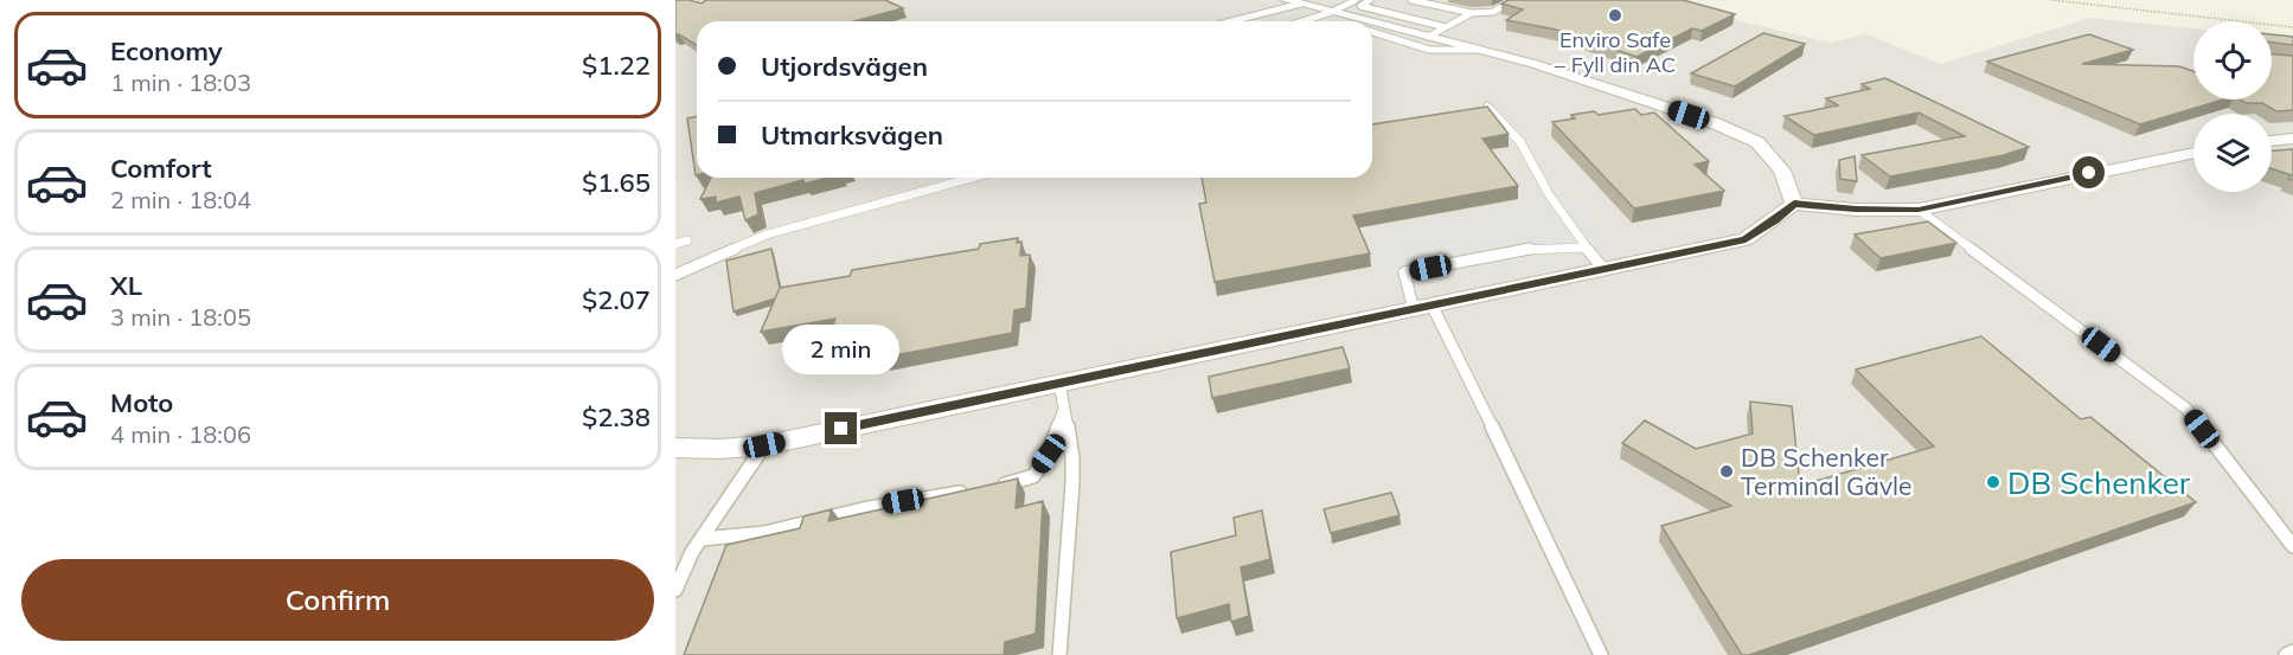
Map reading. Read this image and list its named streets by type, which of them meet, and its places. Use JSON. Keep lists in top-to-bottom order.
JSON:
{
  "places": ["Enviro Safe – Fyll din AC", "DB Schenker Terminal Gävle", "DB Schenker"],
  "page": {
    "list": [
      {
        "name": "Economy",
        "note": "1 min · 18:03",
        "value": "$1.22"
      },
      {
        "name": "Comfort",
        "note": "2 min · 18:04",
        "value": "$1.65"
      },
      {
        "name": "XL",
        "note": "3 min · 18:05",
        "value": "$2.07"
      },
      {
        "name": "Moto",
        "note": "4 min · 18:06",
        "value": "$2.38"
      }
    ],
    "banner": ["Utjordsvägen", "Utmarksvägen"],
    "bubble": "2 min",
    "buttons": "Confirm"
  }
}
